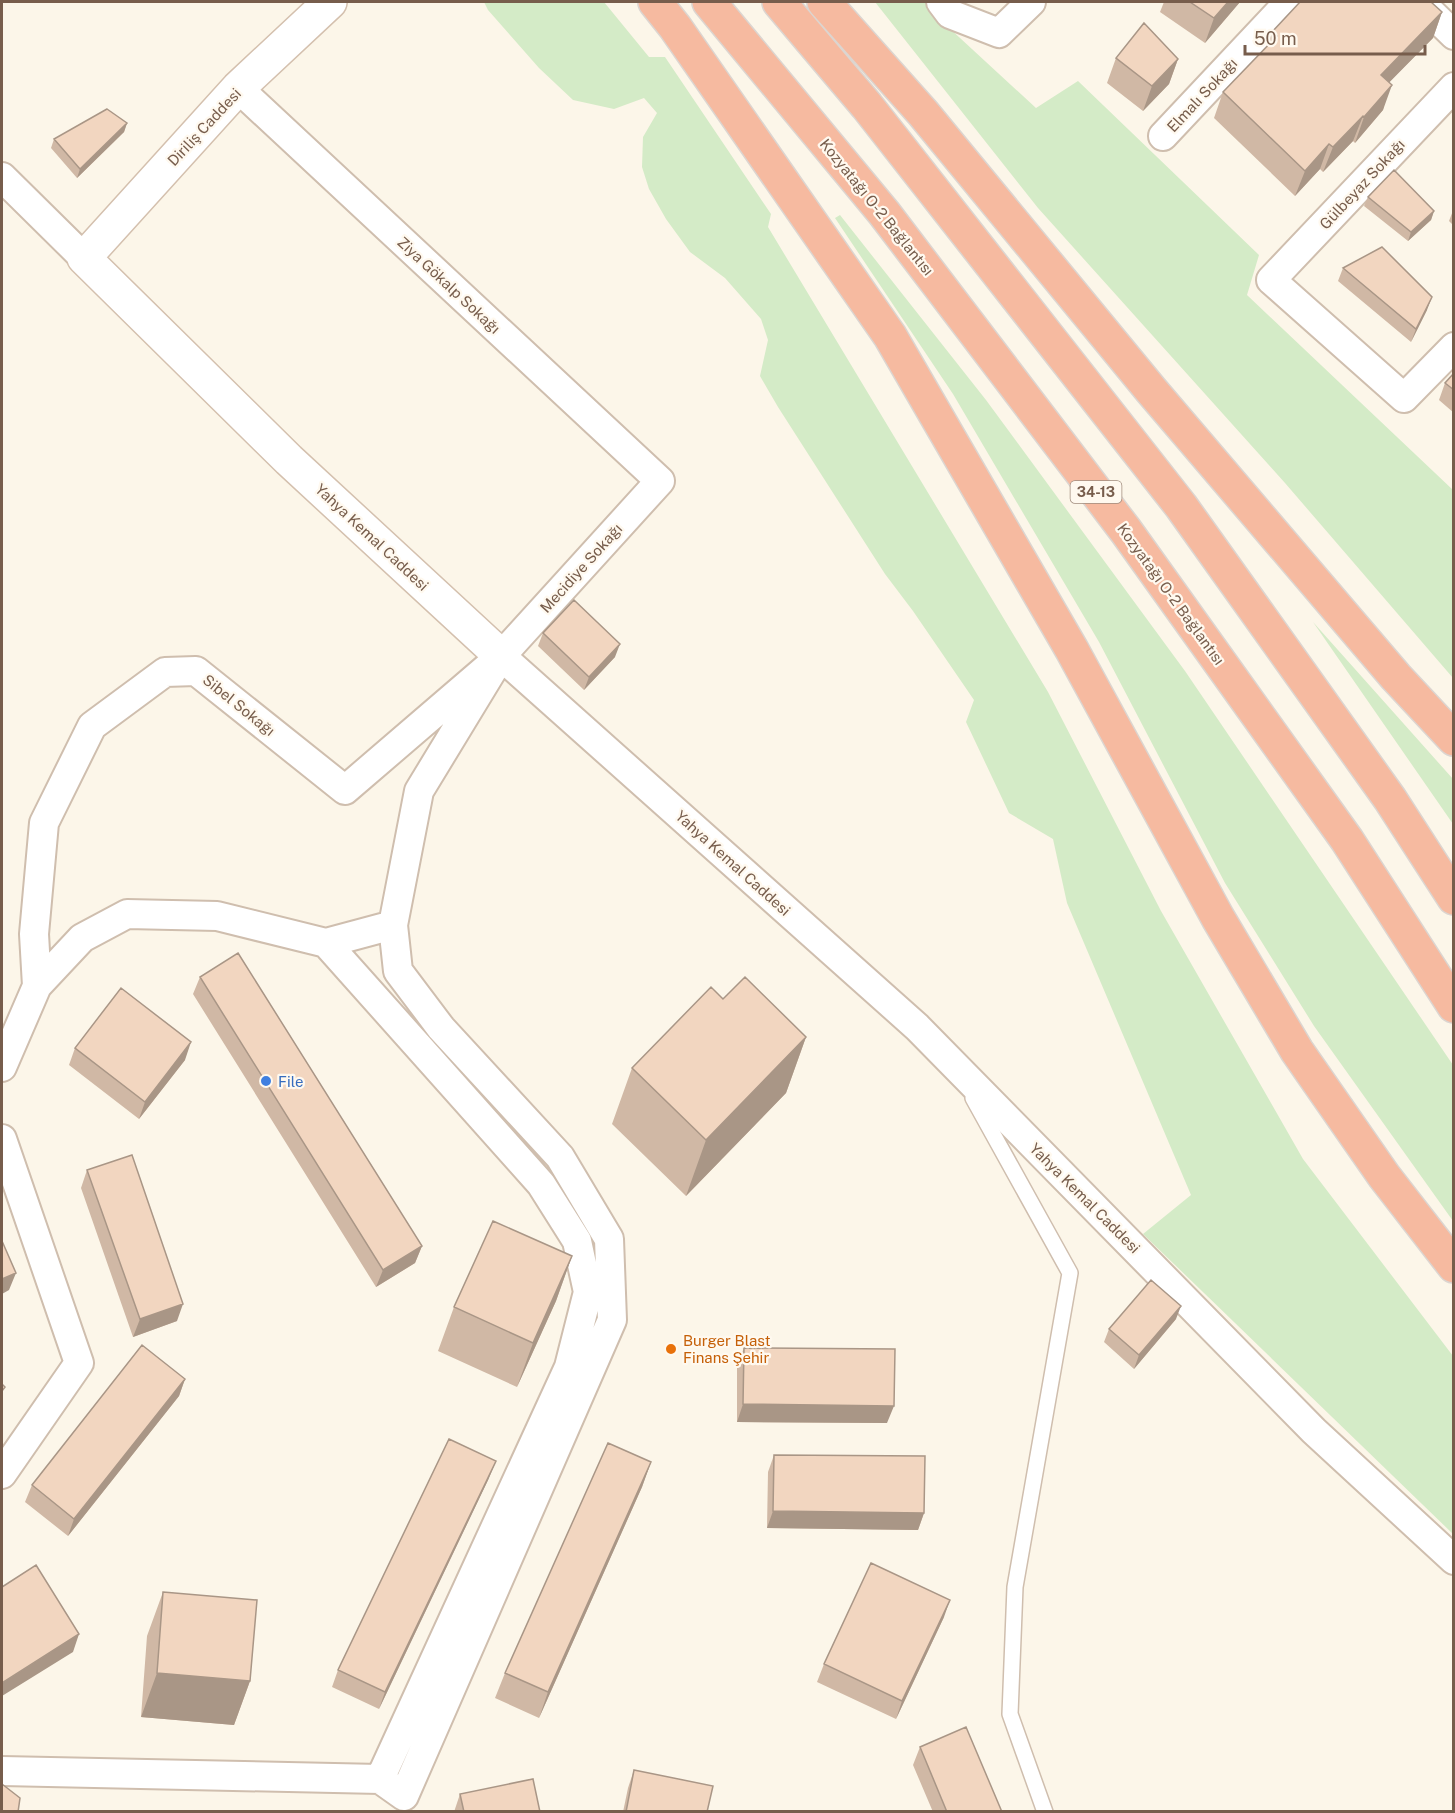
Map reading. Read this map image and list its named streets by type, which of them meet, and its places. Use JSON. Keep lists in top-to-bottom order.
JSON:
{
  "streets": {
    "highway": ["Kozyatağı O-2 Bağlantısı", "34-13"],
    "street": [
      "Elmalı Sokağı",
      "Diriliş Caddesi",
      "Gülbeyaz Sokağı",
      "Ziya Gökalp Sokağı",
      "Yahya Kemal Caddesi",
      "Mecidiye Sokağı",
      "Sibel Sokağı"
    ]
  },
  "crossings": [
    ["Diriliş Caddesi", "Ziya Gökalp Sokağı"],
    ["Diriliş Caddesi", "Yahya Kemal Caddesi"],
    ["Ziya Gökalp Sokağı", "Mecidiye Sokağı"],
    ["Yahya Kemal Caddesi", "Mecidiye Sokağı"],
    ["Yahya Kemal Caddesi", "Sibel Sokağı"],
    ["Mecidiye Sokağı", "Sibel Sokağı"]
  ],
  "places": ["File", "Burger Blast Finans Şehir"],
  "scale_bar": "50 m"
}
